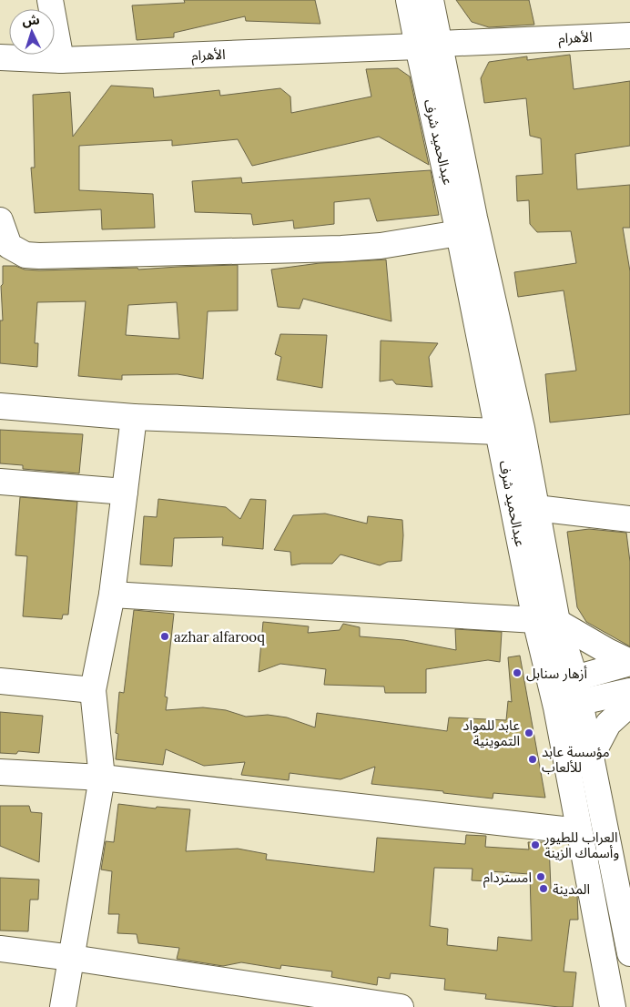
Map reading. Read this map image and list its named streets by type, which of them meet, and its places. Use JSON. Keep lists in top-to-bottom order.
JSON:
{
  "streets": {
    "street": ["الأهرام", "عبدالحميد شرف"]
  },
  "crossings": [
    ["الأهرام", "عبدالحميد شرف"]
  ],
  "places": [
    "azhar alfarooq",
    "أزهار سنابل",
    "عابد للمواد التموينية",
    "مؤسسة عابد للألعاب",
    "العراب للطيور وأسماك الزينة",
    "امستردام",
    "المدينة"
  ],
  "north": "top"
}
